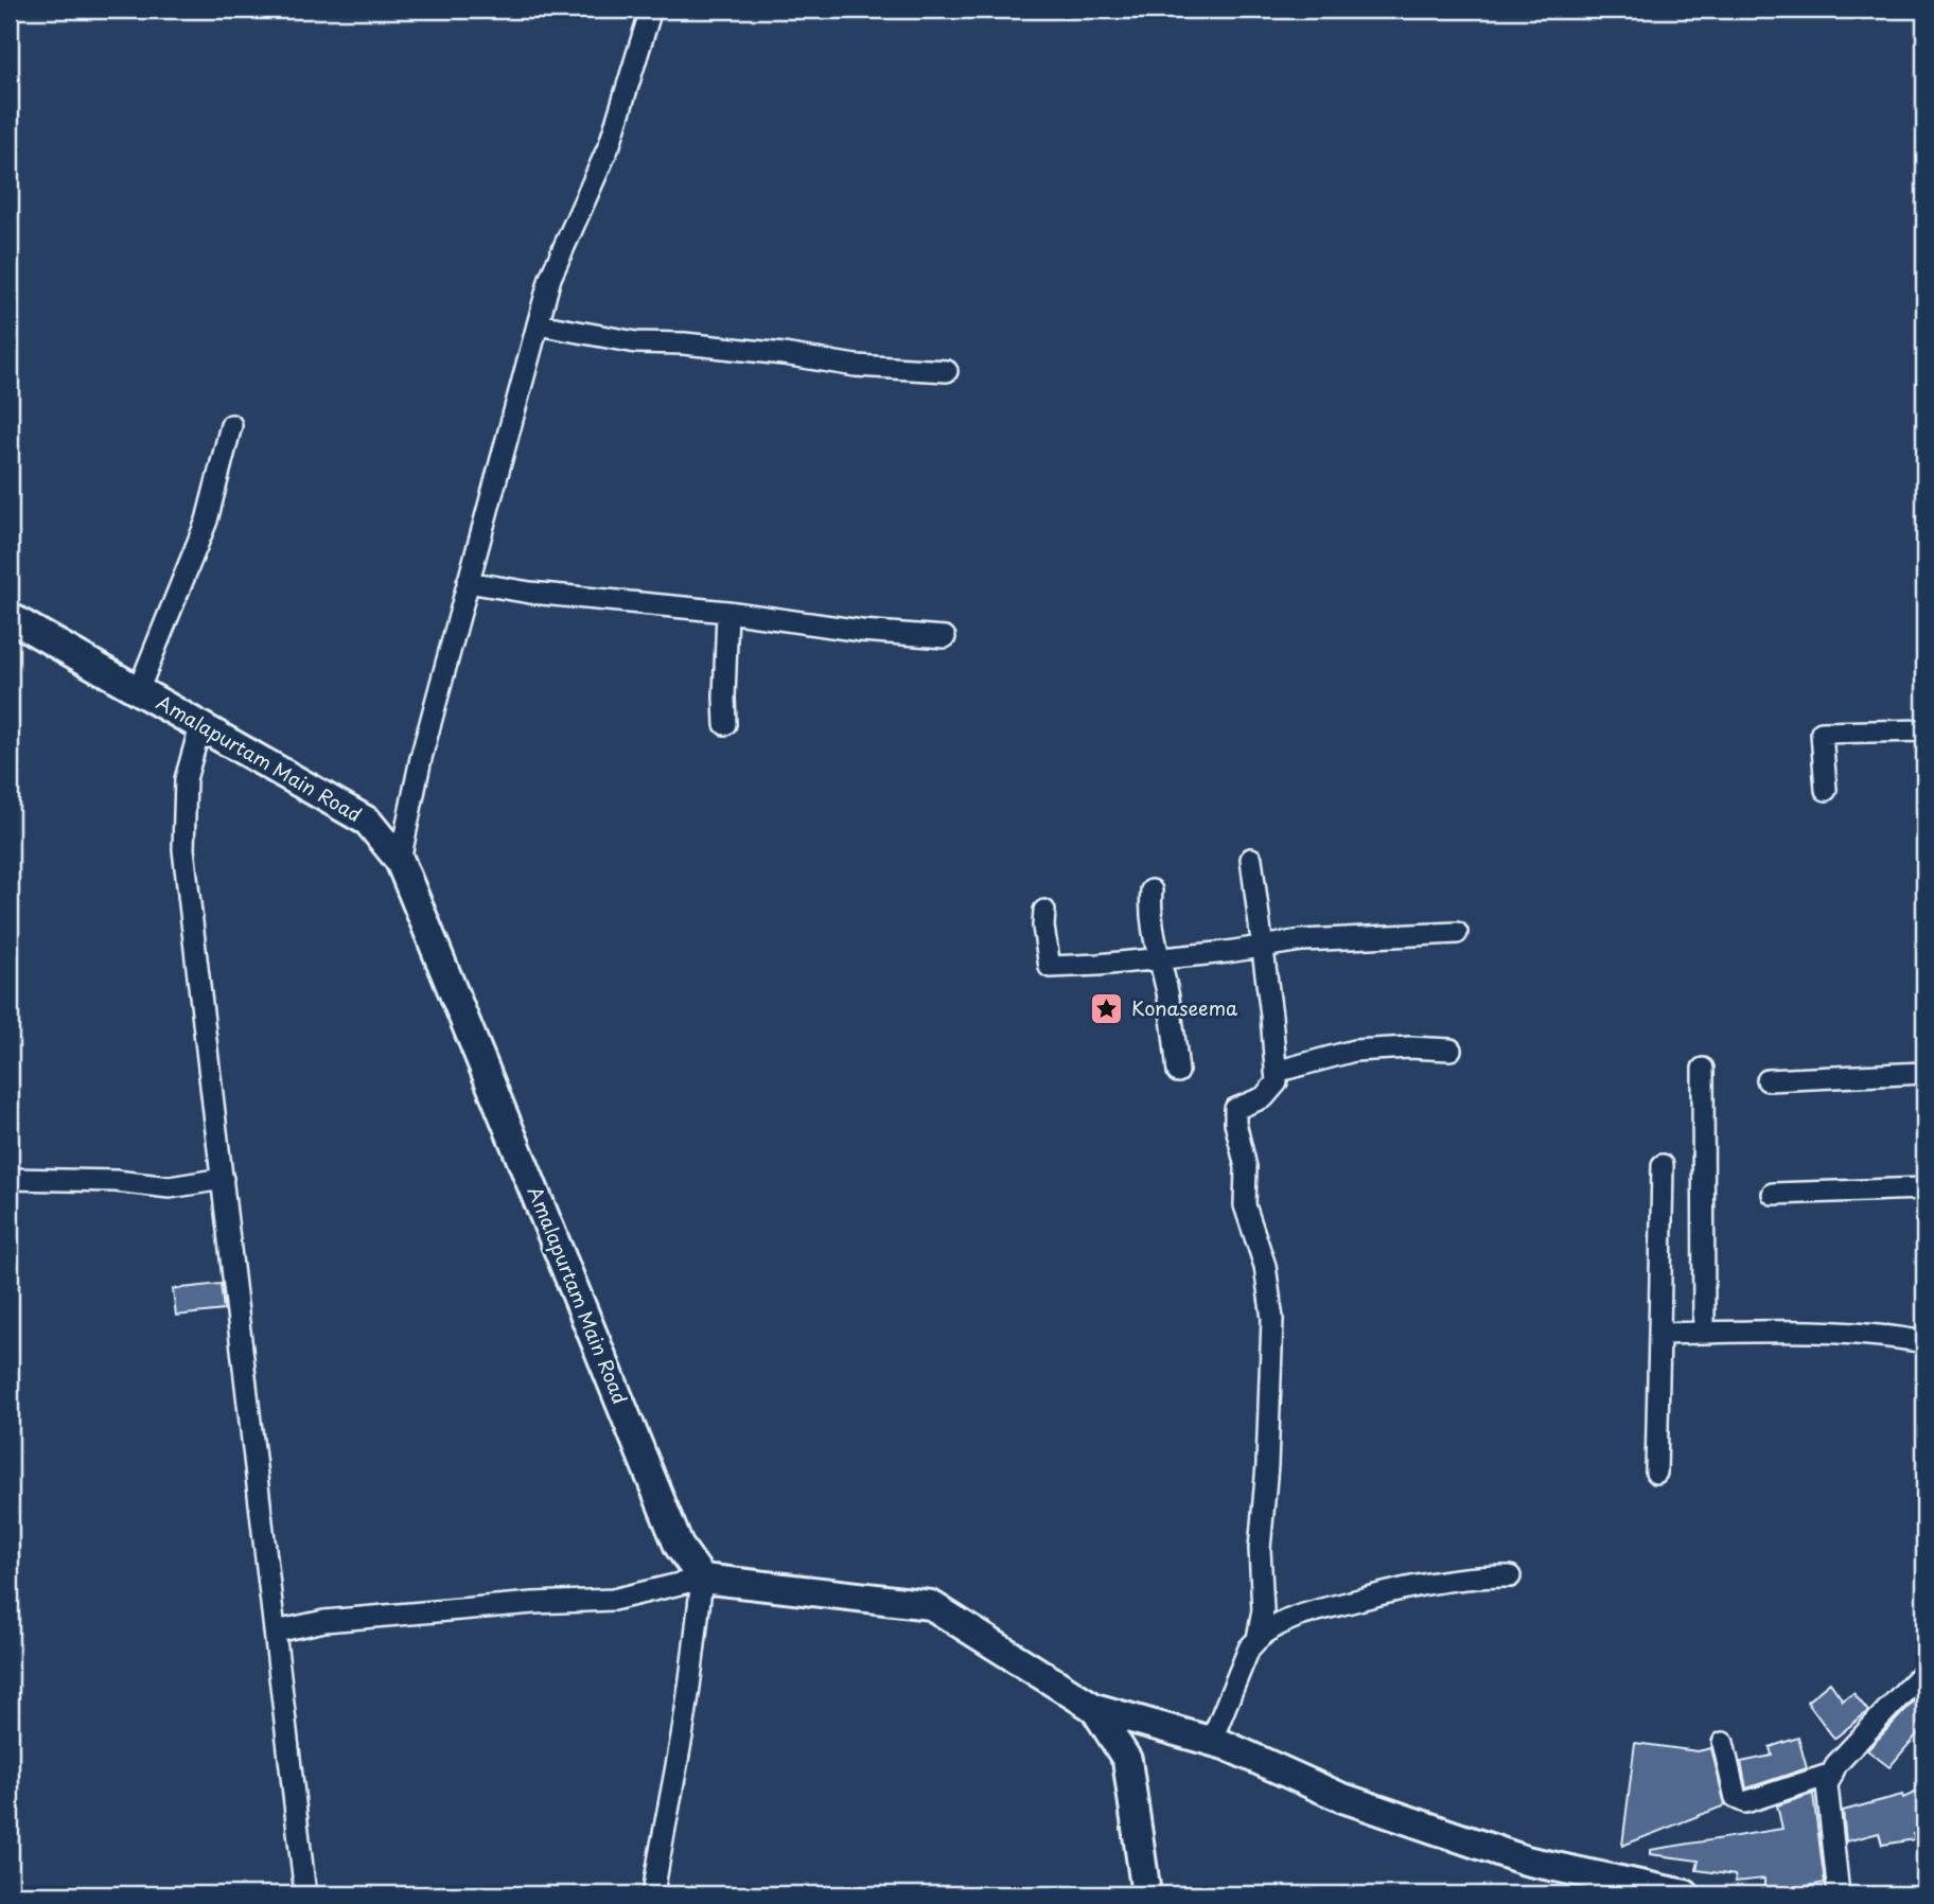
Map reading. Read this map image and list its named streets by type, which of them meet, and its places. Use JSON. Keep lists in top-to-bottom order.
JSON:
{
  "streets": {
    "street": ["Amalapurtam Main Road"]
  },
  "places": {
    "place": ["Konaseema"]
  }
}
